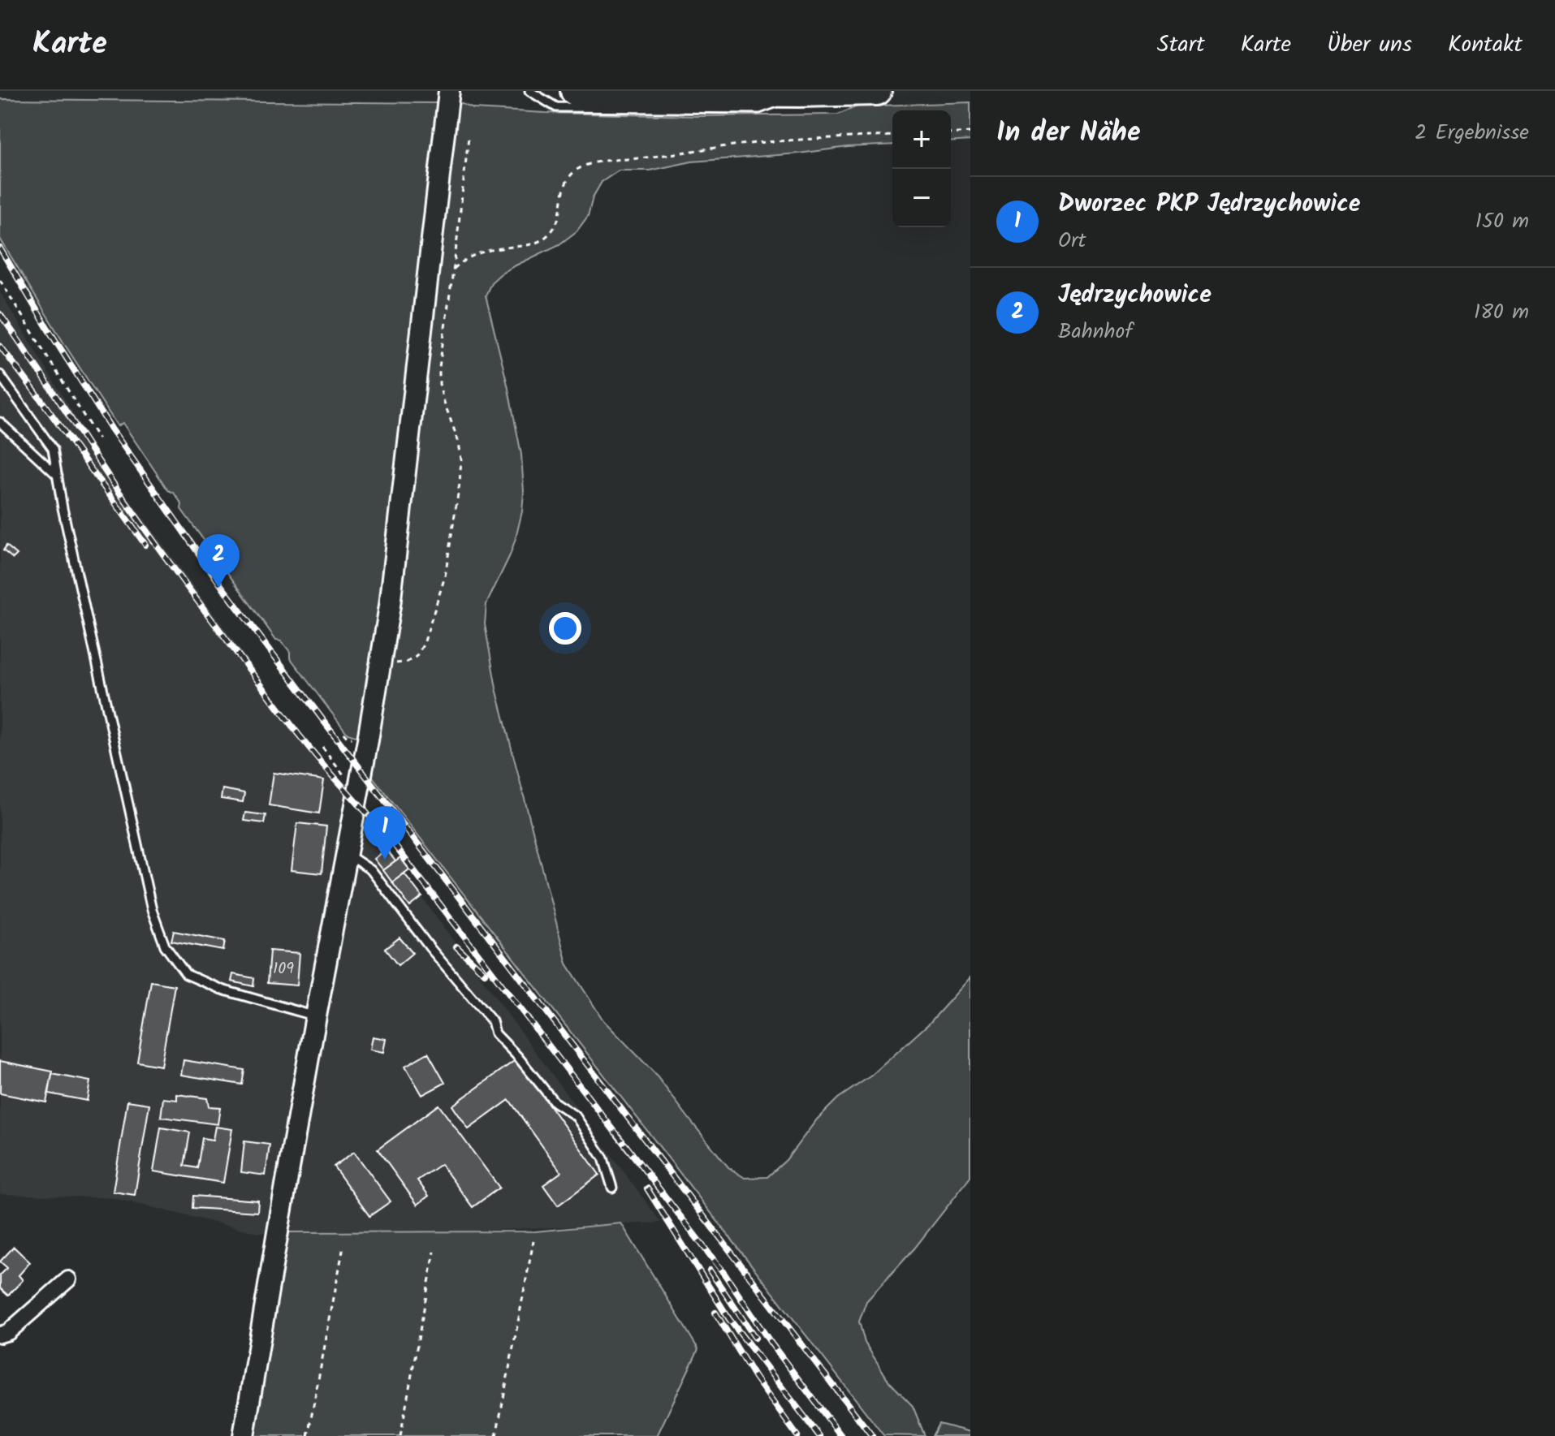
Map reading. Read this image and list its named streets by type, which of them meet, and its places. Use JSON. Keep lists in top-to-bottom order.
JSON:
{
  "house_numbers": ["109"],
  "page": {
    "header": "Karte",
    "nav": [
      "Start",
      "Karte",
      "Über uns",
      "Kontakt"
    ],
    "heading": ["In der Nähe", "2 Ergebnisse"],
    "map_buttons": ["+", "−"],
    "list": [
      {
        "mark": "1",
        "name": "Dworzec PKP Jędrzychowice",
        "note": "Ort",
        "value": "150 m"
      },
      {
        "mark": "2",
        "name": "Jędrzychowice",
        "note": "Bahnhof",
        "value": "180 m"
      }
    ],
    "pins": ["2", "1"]
  }
}
